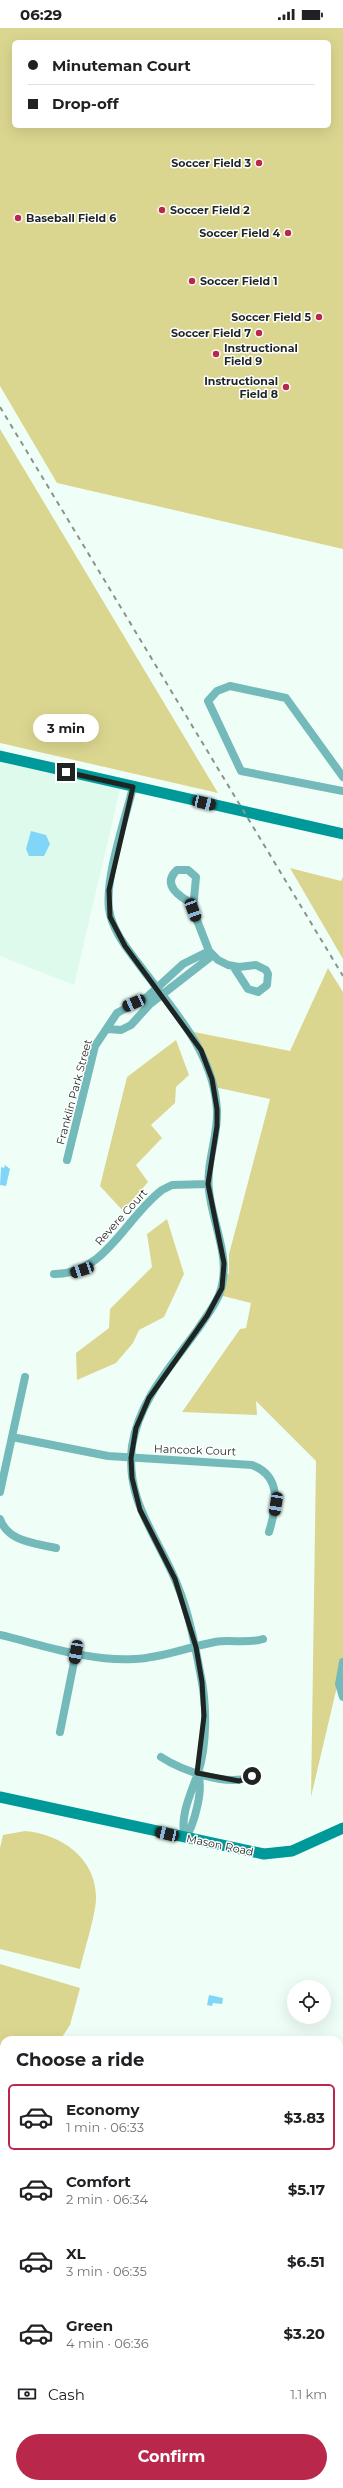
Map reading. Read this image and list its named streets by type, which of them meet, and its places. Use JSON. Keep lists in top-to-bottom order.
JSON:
{
  "streets": {
    "main road": ["Mason Road"],
    "street": ["Franklin Park Street", "Revere Court", "Hancock Court"]
  },
  "places": [
    "Soccer Field 3",
    "Soccer Field 2",
    "Baseball Field 6",
    "Soccer Field 4",
    "Soccer Field 1",
    "Soccer Field 5",
    "Soccer Field 7",
    "Instructional Field 9",
    "Instructional Field 8"
  ],
  "page": {
    "status": "06:29",
    "banner": ["Minuteman Court", "Drop-off"],
    "bubble": "3 min",
    "heading": "Choose a ride",
    "list": [
      {
        "name": "Economy",
        "note": "1 min · 06:33",
        "value": "$3.83"
      },
      {
        "name": "Comfort",
        "note": "2 min · 06:34",
        "value": "$5.17"
      },
      {
        "name": "XL",
        "note": "3 min · 06:35",
        "value": "$6.51"
      },
      {
        "name": "Green",
        "note": "4 min · 06:36",
        "value": "$3.20"
      }
    ],
    "pay": ["Cash", "1.1 km"],
    "buttons": "Confirm"
  }
}
